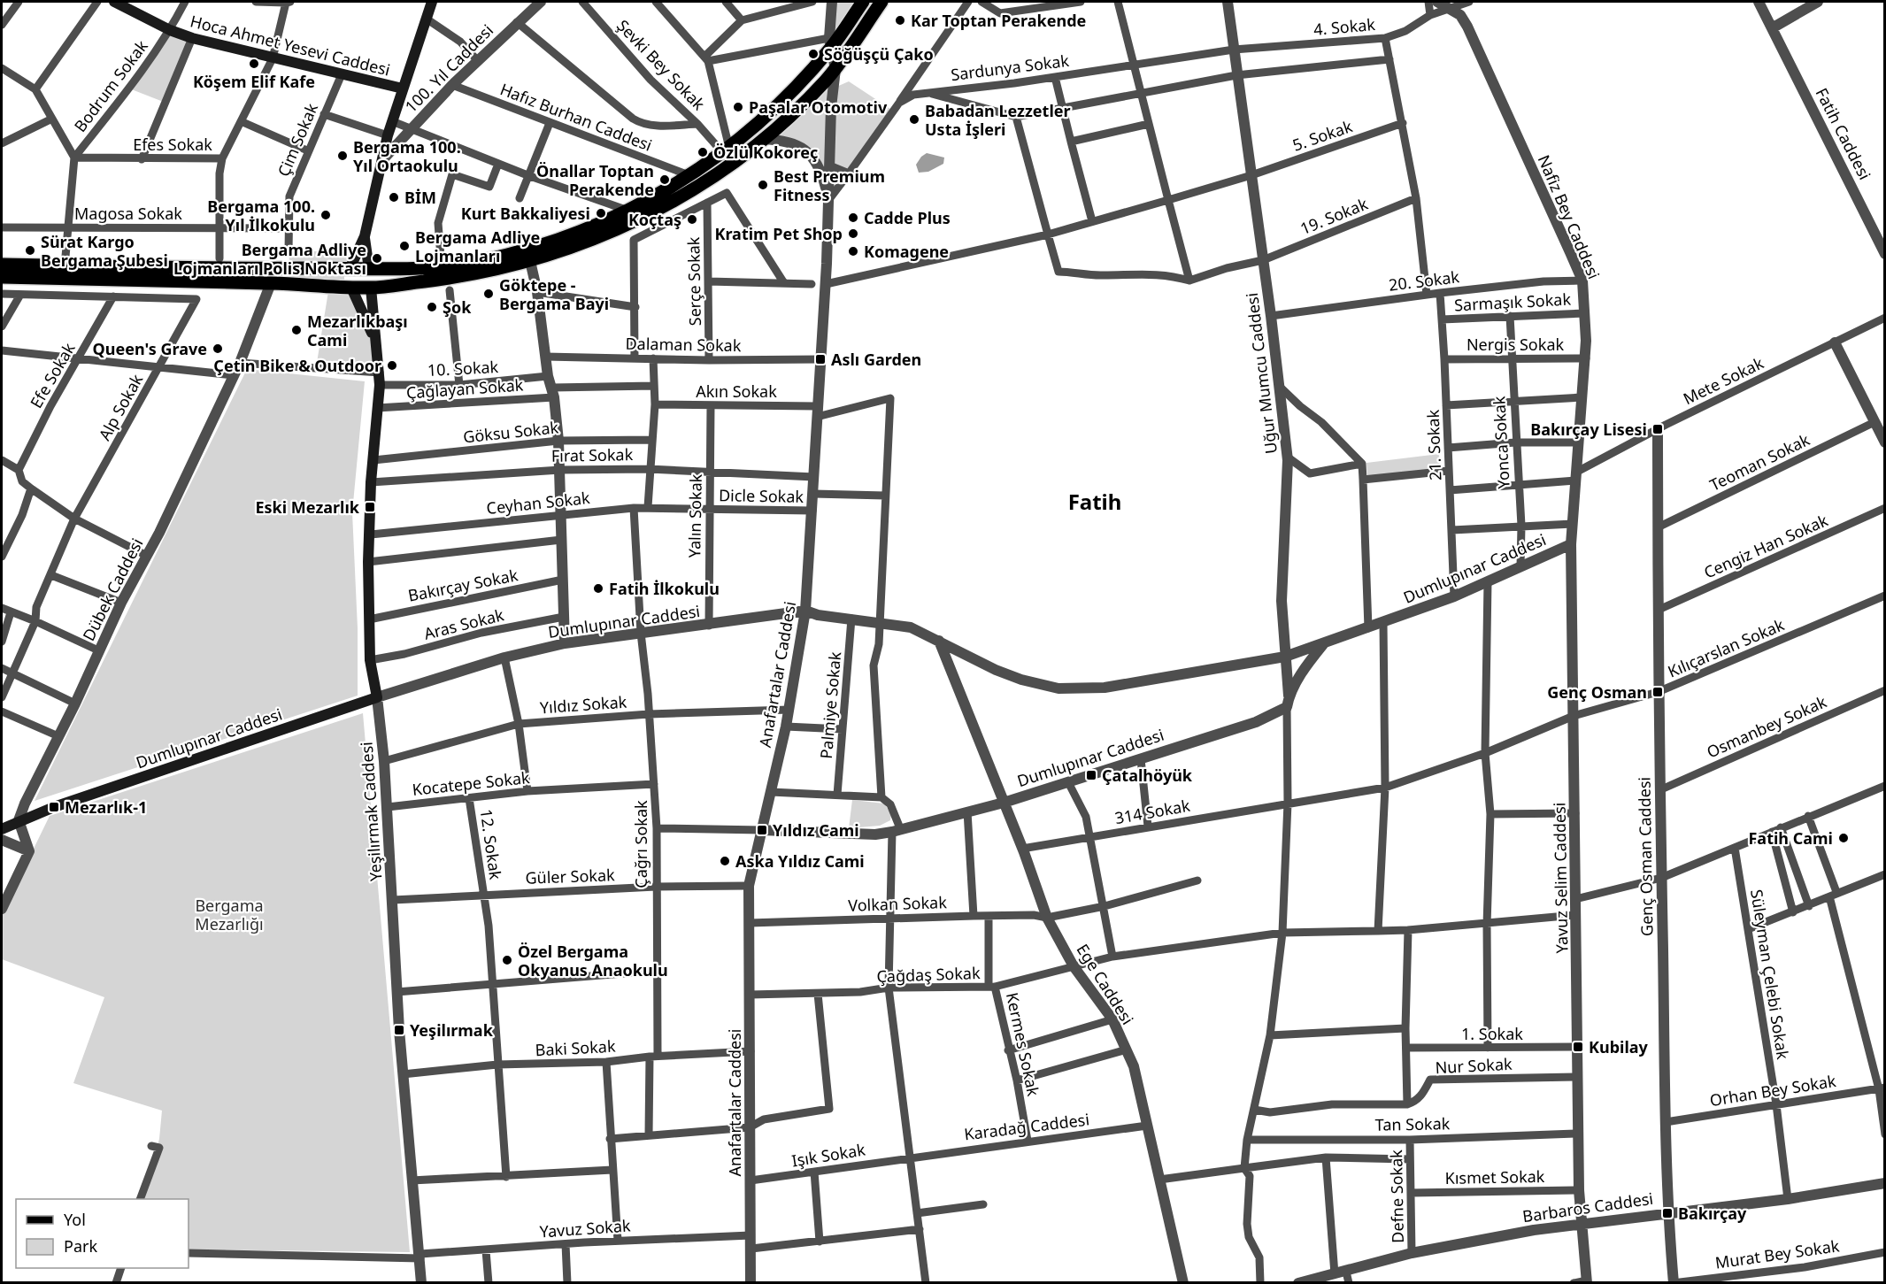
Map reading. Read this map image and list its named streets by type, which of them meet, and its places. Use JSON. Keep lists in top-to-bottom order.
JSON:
{
  "streets": {
    "main road": ["Hoca Ahmet Yesevi Caddesi", "Dumlupınar Caddesi", "Yeşilırmak Caddesi"],
    "street": [
      "4. Sokak",
      "Şevki Bey Sokak",
      "Sardunya Sokak",
      "100. Yıl Caddesi",
      "Bodrum Sokak",
      "Hafız Burhan Caddesi",
      "Fatih Caddesi",
      "5. Sokak",
      "Çim Sokak",
      "Efes Sokak",
      "Magosa Sokak",
      "19. Sokak",
      "Nafiz Bey Caddesi",
      "20. Sokak",
      "Serçe Sokak",
      "Sarmaşık Sokak",
      "Dalaman Sokak",
      "Nergis Sokak",
      "10. Sokak",
      "Uğur Mumcu Caddesi",
      "Efe Sokak",
      "Mete Sokak",
      "Çağlayan Sokak",
      "Akın Sokak",
      "Alp Sokak",
      "Göksu Sokak",
      "Yonca Sokak",
      "21. Sokak",
      "Fırat Sokak",
      "Teoman Sokak",
      "Dicle Sokak",
      "Ceyhan Sokak",
      "Yalın Sokak",
      "Cengiz Han Sokak",
      "Bakırçay Sokak",
      "Dübek Caddesi",
      "Aras Sokak",
      "Kılıçarslan Sokak",
      "Anafartalar Caddesi",
      "Yıldız Sokak",
      "Palmiye Sokak",
      "Osmanbey Sokak",
      "Kocatepe Sokak",
      "314 Sokak",
      "12. Sokak",
      "Çağrı Sokak",
      "Genç Osman Caddesi",
      "Güler Sokak",
      "Yavuz Selim Caddesi",
      "Volkan Sokak",
      "Çağdaş Sokak",
      "Süleyman Çelebi Sokak",
      "Ege Caddesi",
      "1. Sokak",
      "Kermes Sokak",
      "Baki Sokak",
      "Nur Sokak",
      "Orhan Bey Sokak",
      "Tan Sokak",
      "Karadağ Caddesi",
      "Işık Sokak",
      "Kısmet Sokak",
      "Defne Sokak",
      "Barbaros Caddesi",
      "Yavuz Sokak",
      "Murat Bey Sokak"
    ]
  },
  "crossings": [
    ["4. Sokak", "Sardunya Sokak"],
    ["4. Sokak", "Nafiz Bey Caddesi"],
    ["4. Sokak", "Uğur Mumcu Caddesi"],
    ["Hoca Ahmet Yesevi Caddesi", "Bodrum Sokak"],
    ["Hoca Ahmet Yesevi Caddesi", "Çim Sokak"],
    ["Hoca Ahmet Yesevi Caddesi", "Efes Sokak"],
    ["Sardunya Sokak", "Uğur Mumcu Caddesi"],
    ["100. Yıl Caddesi", "Hafız Burhan Caddesi"],
    ["Bodrum Sokak", "Efes Sokak"],
    ["5. Sokak", "Uğur Mumcu Caddesi"],
    ["5. Sokak", "Anafartalar Caddesi"],
    ["Çim Sokak", "Magosa Sokak"],
    ["19. Sokak", "Uğur Mumcu Caddesi"],
    ["Nafiz Bey Caddesi", "20. Sokak"],
    ["Nafiz Bey Caddesi", "Sarmaşık Sokak"],
    ["Nafiz Bey Caddesi", "Nergis Sokak"],
    ["Nafiz Bey Caddesi", "Mete Sokak"],
    ["Nafiz Bey Caddesi", "Yavuz Selim Caddesi"],
    ["20. Sokak", "Uğur Mumcu Caddesi"],
    ["20. Sokak", "21. Sokak"],
    ["Serçe Sokak", "Dalaman Sokak"],
    ["Sarmaşık Sokak", "Yonca Sokak"],
    ["Sarmaşık Sokak", "21. Sokak"],
    ["Dalaman Sokak", "Anafartalar Caddesi"],
    ["Nergis Sokak", "Yonca Sokak"],
    ["Nergis Sokak", "21. Sokak"],
    ["10. Sokak", "Yeşilırmak Caddesi"],
    ["Uğur Mumcu Caddesi", "Dumlupınar Caddesi"],
    ["Efe Sokak", "Alp Sokak"],
    ["Mete Sokak", "Genç Osman Caddesi"],
    ["Mete Sokak", "Yavuz Selim Caddesi"],
    ["Çağlayan Sokak", "Yeşilırmak Caddesi"],
    ["Akın Sokak", "Yalın Sokak"],
    ["Akın Sokak", "Anafartalar Caddesi"],
    ["Göksu Sokak", "Yeşilırmak Caddesi"],
    ["Yonca Sokak", "Dumlupınar Caddesi"],
    ["21. Sokak", "Dumlupınar Caddesi"],
    ["Fırat Sokak", "Yalın Sokak"],
    ["Fırat Sokak", "Anafartalar Caddesi"],
    ["Fırat Sokak", "Yeşilırmak Caddesi"],
    ["Teoman Sokak", "Genç Osman Caddesi"],
    ["Dicle Sokak", "Ceyhan Sokak"],
    ["Dicle Sokak", "Yalın Sokak"],
    ["Dicle Sokak", "Anafartalar Caddesi"],
    ["Ceyhan Sokak", "Yalın Sokak"],
    ["Ceyhan Sokak", "Yeşilırmak Caddesi"],
    ["Ceyhan Sokak", "Çağrı Sokak"],
    ["Yalın Sokak", "Dumlupınar Caddesi"],
    ["Cengiz Han Sokak", "Genç Osman Caddesi"],
    ["Dumlupınar Caddesi", "Dübek Caddesi"],
    ["Dumlupınar Caddesi", "Anafartalar Caddesi"],
    ["Dumlupınar Caddesi", "Palmiye Sokak"],
    ["Dumlupınar Caddesi", "Yeşilırmak Caddesi"],
    ["Dumlupınar Caddesi", "Çağrı Sokak"],
    ["Dumlupınar Caddesi", "Yavuz Selim Caddesi"],
    ["Dumlupınar Caddesi", "Ege Caddesi"],
    ["Bakırçay Sokak", "Yeşilırmak Caddesi"],
    ["Aras Sokak", "Yeşilırmak Caddesi"],
    ["Kılıçarslan Sokak", "314 Sokak"],
    ["Kılıçarslan Sokak", "Genç Osman Caddesi"],
    ["Kılıçarslan Sokak", "Yavuz Selim Caddesi"],
    ["Anafartalar Caddesi", "Yıldız Sokak"],
    ["Anafartalar Caddesi", "Güler Sokak"],
    ["Anafartalar Caddesi", "Volkan Sokak"],
    ["Anafartalar Caddesi", "Çağdaş Sokak"],
    ["Anafartalar Caddesi", "Baki Sokak"],
    ["Anafartalar Caddesi", "Işık Sokak"],
    ["Anafartalar Caddesi", "Yavuz Sokak"],
    ["Yıldız Sokak", "Yeşilırmak Caddesi"],
    ["Yıldız Sokak", "Çağrı Sokak"],
    ["Osmanbey Sokak", "Genç Osman Caddesi"],
    ["Kocatepe Sokak", "Yeşilırmak Caddesi"],
    ["Kocatepe Sokak", "12. Sokak"],
    ["Kocatepe Sokak", "Çağrı Sokak"],
    ["Yeşilırmak Caddesi", "Güler Sokak"],
    ["Yeşilırmak Caddesi", "Baki Sokak"],
    ["Yeşilırmak Caddesi", "Yavuz Sokak"],
    ["314 Sokak", "Ege Caddesi"],
    ["12. Sokak", "Güler Sokak"],
    ["12. Sokak", "Baki Sokak"],
    ["Çağrı Sokak", "Güler Sokak"],
    ["Çağrı Sokak", "Baki Sokak"],
    ["Genç Osman Caddesi", "Orhan Bey Sokak"],
    ["Genç Osman Caddesi", "Barbaros Caddesi"],
    ["Genç Osman Caddesi", "Murat Bey Sokak"],
    ["Yavuz Selim Caddesi", "Çağdaş Sokak"],
    ["Yavuz Selim Caddesi", "1. Sokak"],
    ["Yavuz Selim Caddesi", "Nur Sokak"],
    ["Yavuz Selim Caddesi", "Tan Sokak"],
    ["Yavuz Selim Caddesi", "Kısmet Sokak"],
    ["Yavuz Selim Caddesi", "Barbaros Caddesi"],
    ["Volkan Sokak", "Ege Caddesi"],
    ["Volkan Sokak", "Kermes Sokak"],
    ["Çağdaş Sokak", "Ege Caddesi"],
    ["Çağdaş Sokak", "Kermes Sokak"],
    ["Süleyman Çelebi Sokak", "Orhan Bey Sokak"],
    ["Süleyman Çelebi Sokak", "Barbaros Caddesi"],
    ["Ege Caddesi", "Karadağ Caddesi"],
    ["Kermes Sokak", "Karadağ Caddesi"],
    ["Tan Sokak", "Defne Sokak"],
    ["Karadağ Caddesi", "Işık Sokak"],
    ["Kısmet Sokak", "Defne Sokak"],
    ["Defne Sokak", "Barbaros Caddesi"]
  ],
  "districts": ["Fatih"],
  "parks": ["Bergama Mezarlığı"],
  "places": {
    "other": [
      "Kar Toptan Perakende",
      "Söğüşçü Çako",
      "Köşem Elif Kafe",
      "Paşalar Otomotiv",
      "Babadan Lezzetler Usta İşleri",
      "Özlü Kokoreç",
      "Bergama 100. Yıl Ortaokulu",
      "Önallar Toptan Perakende",
      "Best Premium Fitness",
      "BİM",
      "Kurt Bakkaliyesi",
      "Bergama 100. Yıl İlkokulu",
      "Cadde Plus",
      "Koçtaş",
      "Kratim Pet Shop",
      "Bergama Adliye Lojmanları",
      "Sürat Kargo Bergama Şubesi",
      "Komagene",
      "Bergama Adliye Lojmanları Polis Noktası",
      "Göktepe - Bergama Bayi",
      "Şok",
      "Mezarlıkbaşı Cami",
      "Queen's Grave",
      "Çetin Bike & Outdoor",
      "Fatih İlkokulu",
      "Fatih Cami",
      "Aska Yıldız Cami",
      "Özel Bergama Okyanus Anaokulu"
    ],
    "transit": [
      "Aslı Garden",
      "Bakırçay Lisesi",
      "Eski Mezarlık",
      "Genç Osman",
      "Çatalhöyük",
      "Mezarlık-1",
      "Yıldız Cami",
      "Yeşilırmak",
      "Kubilay",
      "Bakırçay"
    ]
  },
  "legend": ["Yol", "Park"]
}
